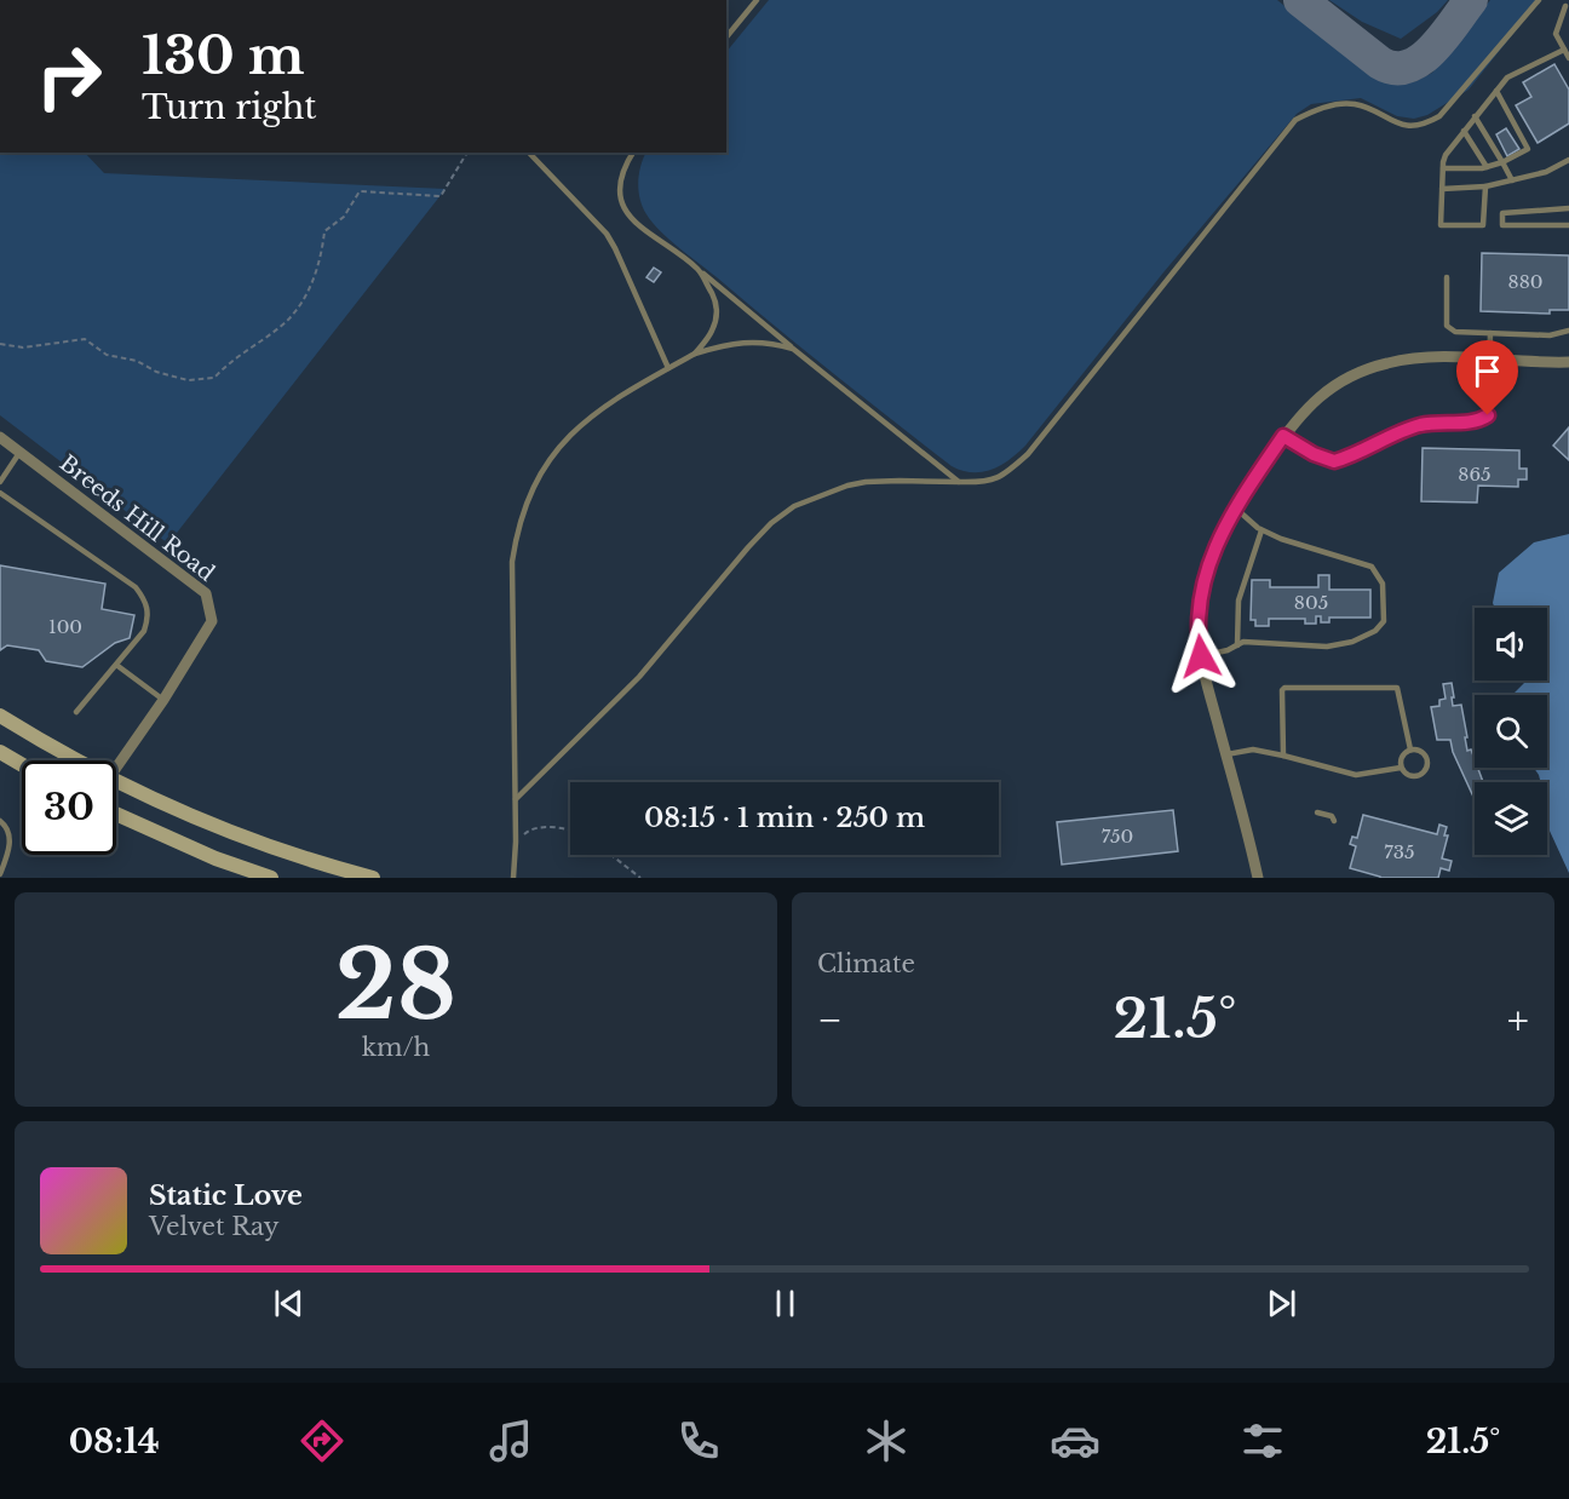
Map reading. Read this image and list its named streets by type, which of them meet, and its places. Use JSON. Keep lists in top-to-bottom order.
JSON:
{
  "streets": {
    "street": ["Breeds Hill Road"]
  },
  "house_numbers": [
    "880",
    "865",
    "805",
    "100",
    "750",
    "735"
  ],
  "page": {
    "turn": ["130 m", "Turn right"],
    "limit": "30",
    "trip": "08:15 · 1 min · 250 m",
    "tile": [
      ["28", "km/h"],
      "Climate"
    ],
    "heat": ["−", "21.5°", "+"],
    "song": ["Static Love", "Velvet Ray"],
    "tabs": ["08:14", "21.5°"]
  }
}
